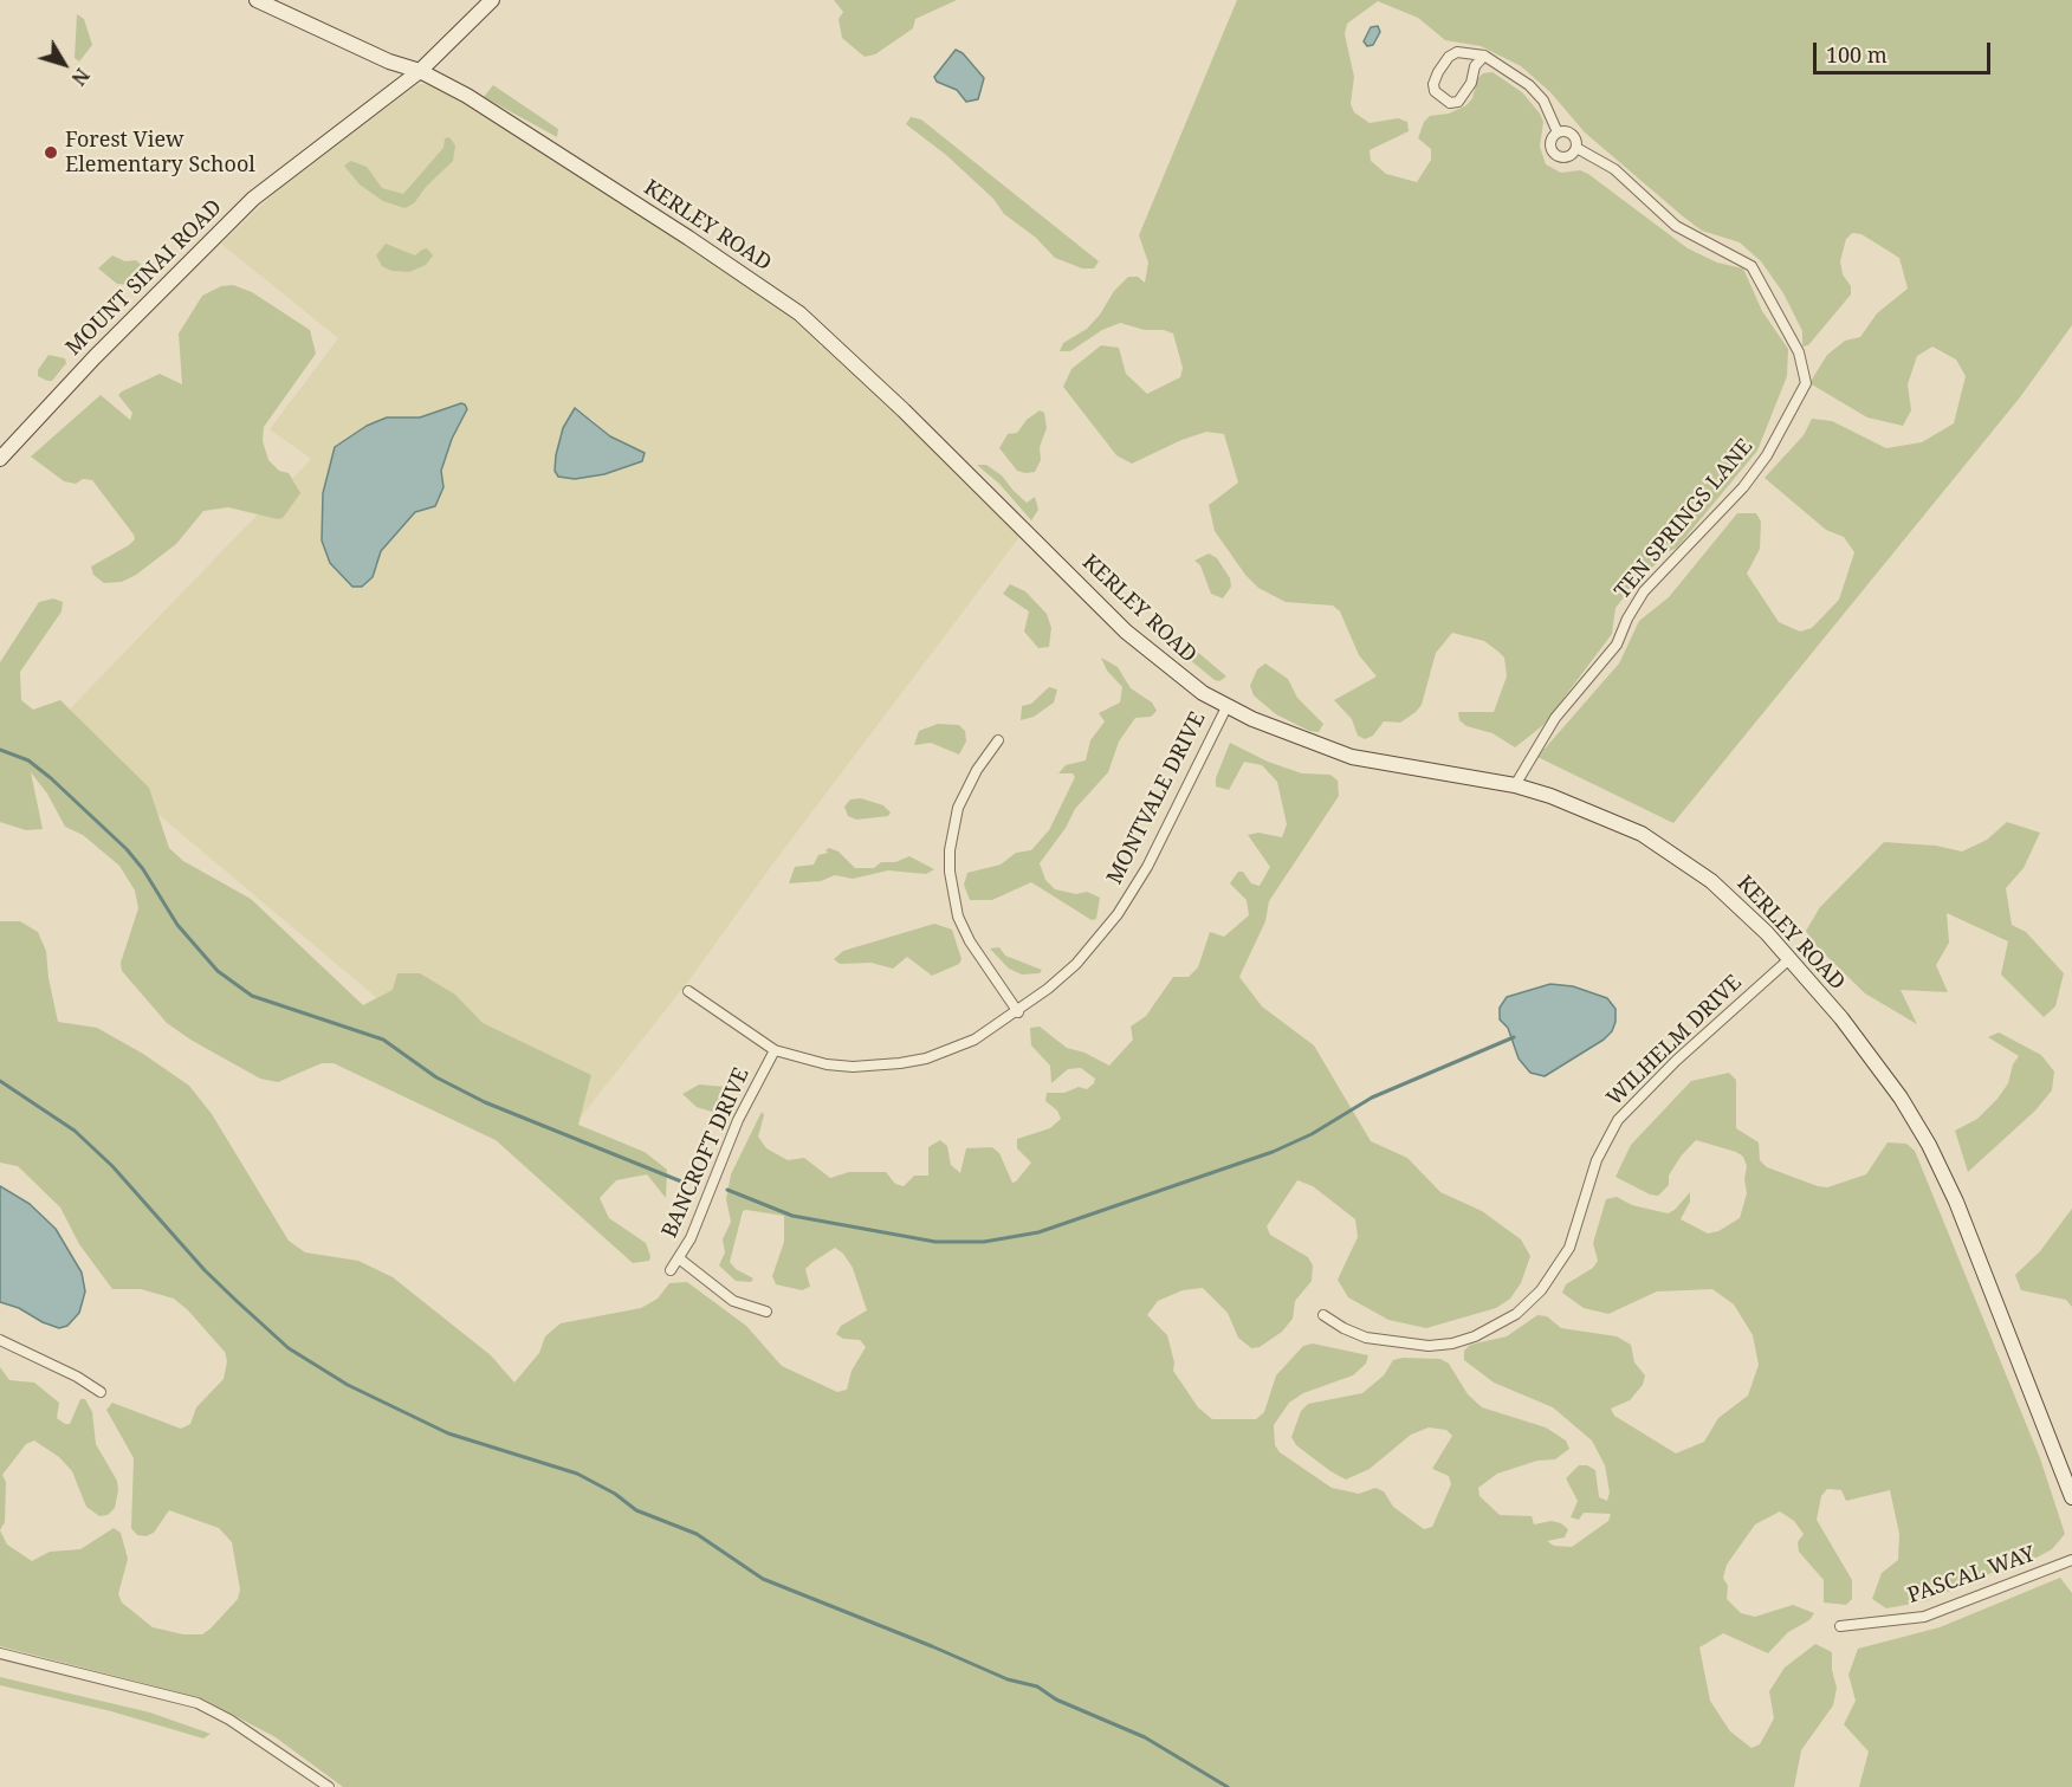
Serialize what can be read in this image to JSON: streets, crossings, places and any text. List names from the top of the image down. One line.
{"streets":{"street":["KERLEY ROAD","MOUNT SINAI ROAD","TEN SPRINGS LANE","MONTVALE DRIVE","WILHELM DRIVE","BANCROFT DRIVE","PASCAL WAY"]},"crossings":[["KERLEY ROAD","MOUNT SINAI ROAD"],["KERLEY ROAD","TEN SPRINGS LANE"],["KERLEY ROAD","MONTVALE DRIVE"],["KERLEY ROAD","WILHELM DRIVE"],["MONTVALE DRIVE","BANCROFT DRIVE"]],"places":["Forest View Elementary School"],"scale_bar":"100 m","north":"bottom right"}
